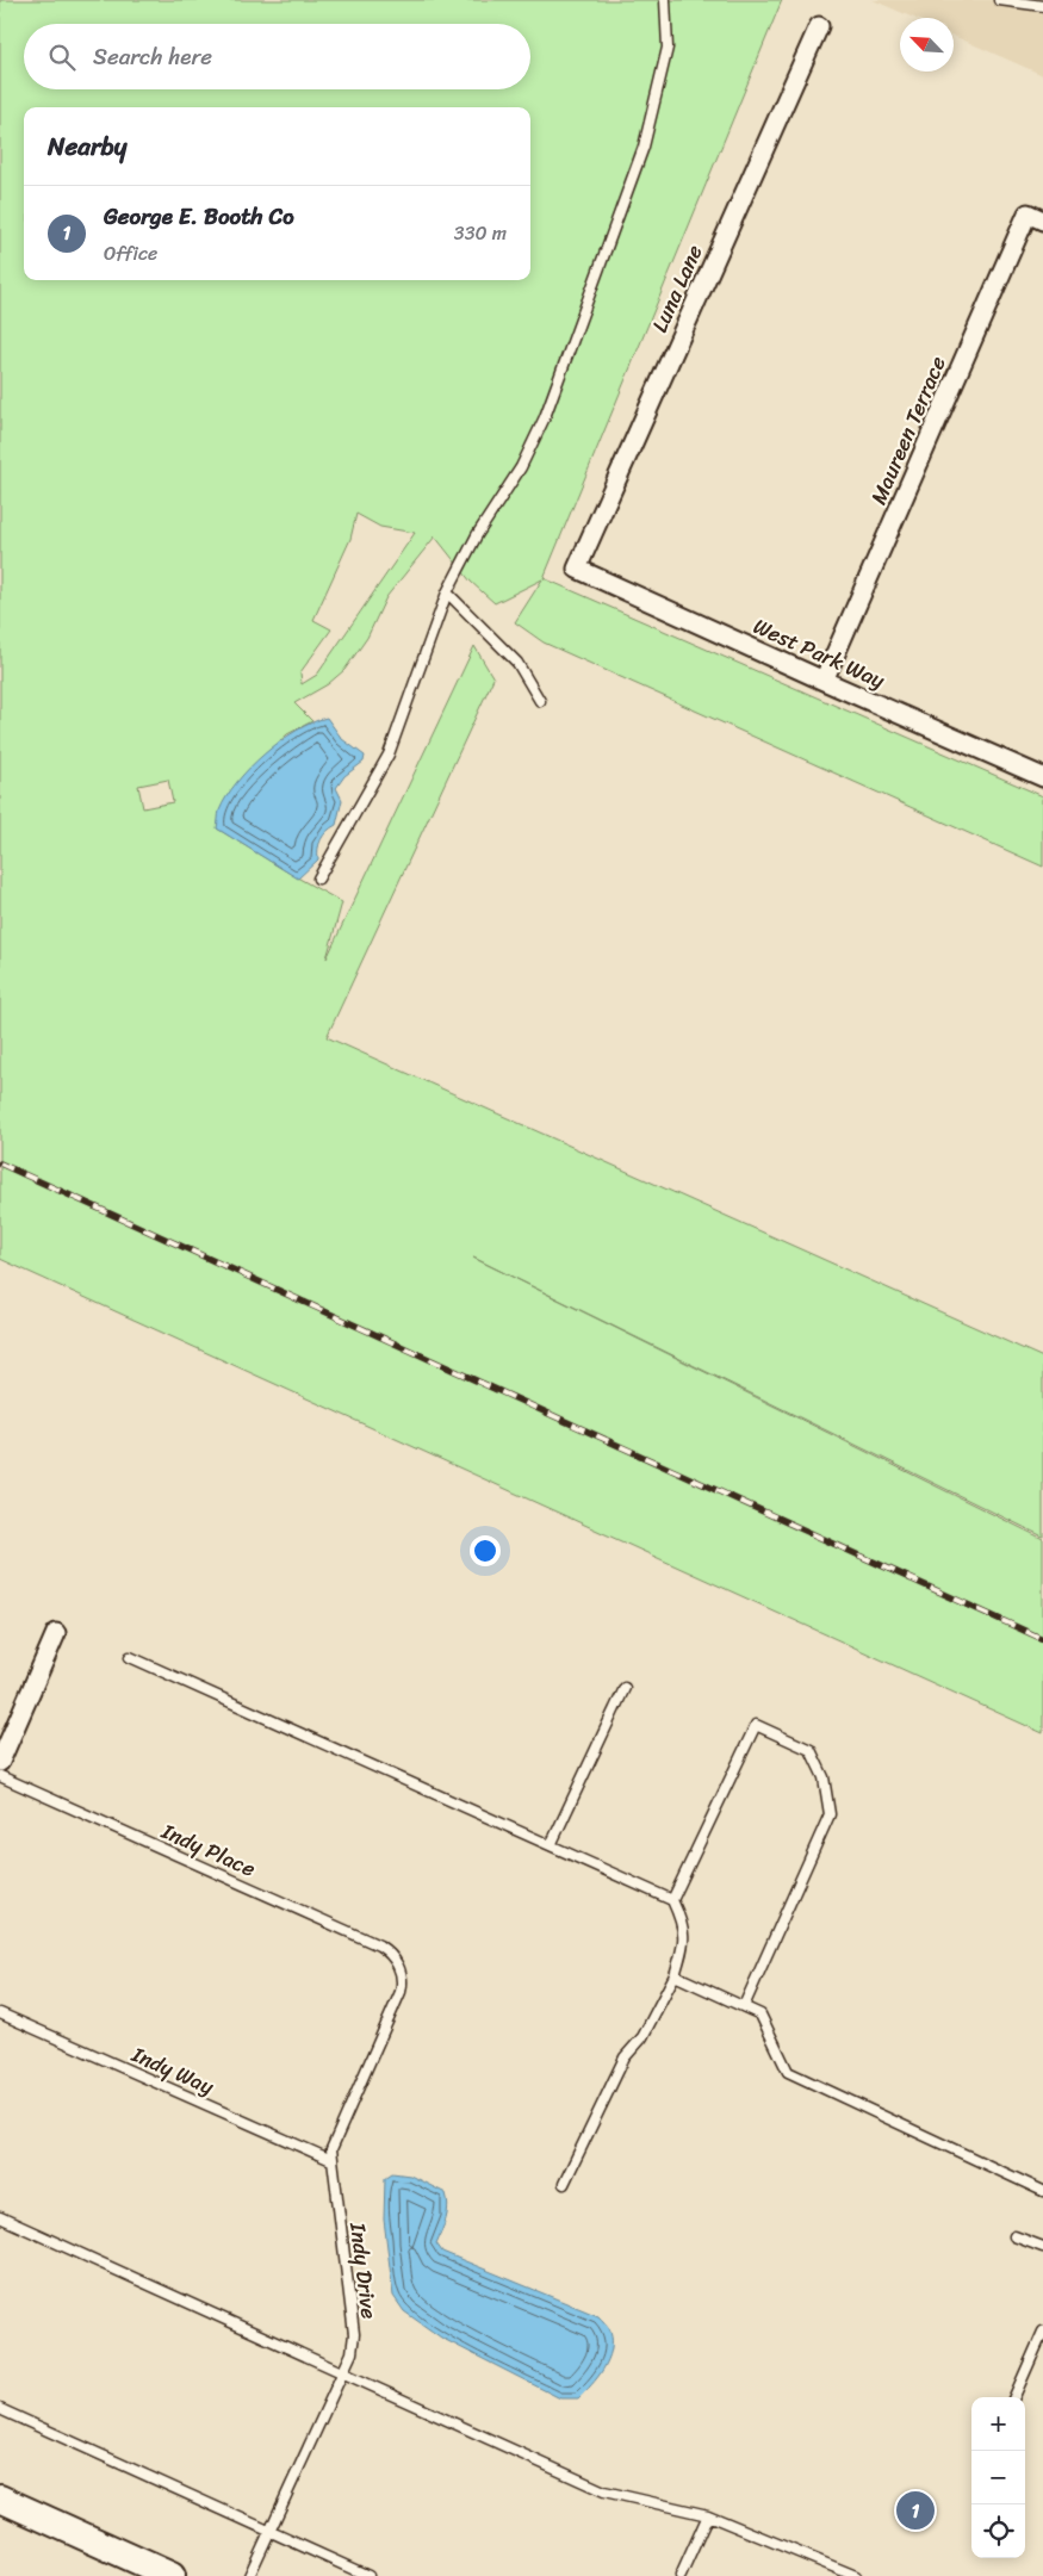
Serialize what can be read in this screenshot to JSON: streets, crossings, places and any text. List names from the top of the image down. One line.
{"streets":{"street":["Luna Lane","Maureen Terrace","West Park Way"],"lane":["Indy Place","Indy Way","Indy Drive"]},"crossings":[["Luna Lane","West Park Way"],["Maureen Terrace","West Park Way"],["Indy Place","Indy Drive"],["Indy Way","Indy Drive"]],"north":"top left","page":{"search":"Search here","heading":"Nearby","list":[{"mark":"1","name":"George E. Booth Co","note":"Office","value":"330 m"}],"map_buttons":["+","−"],"pins":"1"}}
